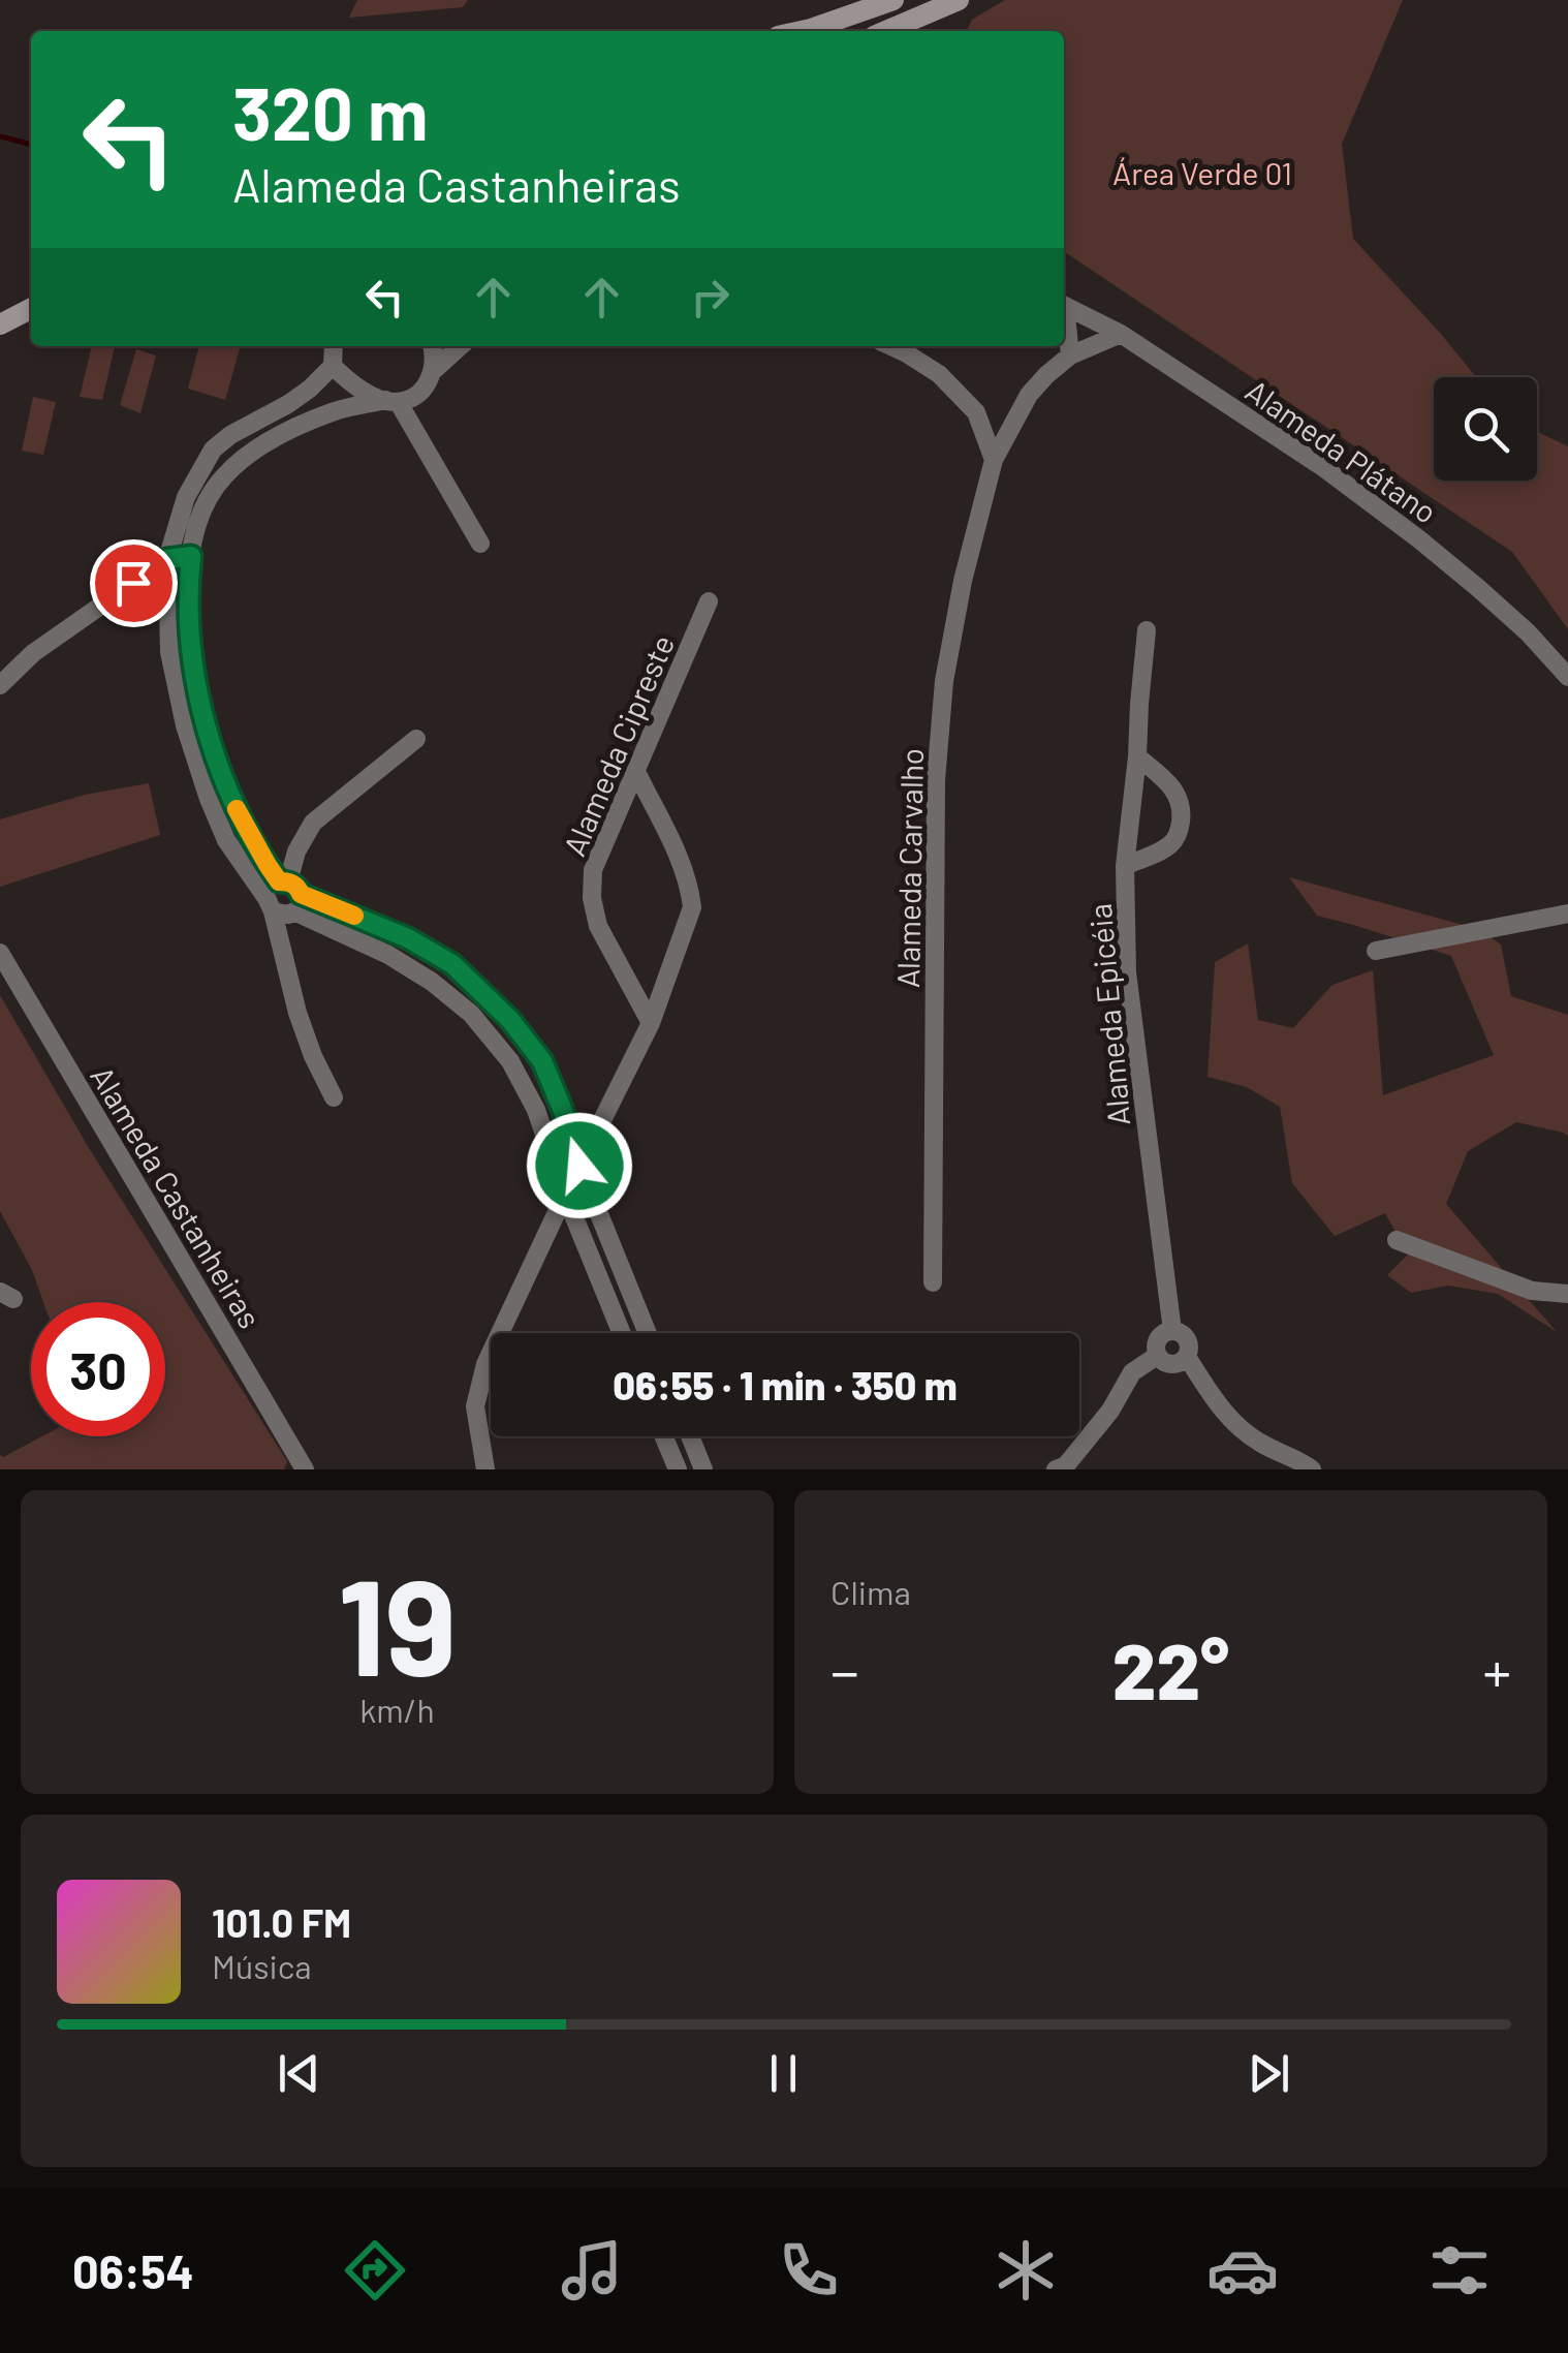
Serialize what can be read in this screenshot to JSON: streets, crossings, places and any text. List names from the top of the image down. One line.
{"streets":{"street":["Alameda Plátano","Alameda Cipreste","Alameda Carvalho","Alameda Epicéia","Alameda Castanheiras"]},"crossings":[["Alameda Plátano","Alameda Carvalho"]],"parks":["Área Verde 01"],"page":{"turn":["320 m","Alameda Castanheiras"],"limit":"30","trip":"06:55 · 1 min · 350 m","tile":[["19","km/h"],"Clima"],"heat":["−","22°","+"],"song":["101.0 FM","Música"],"tabs":"06:54"}}
